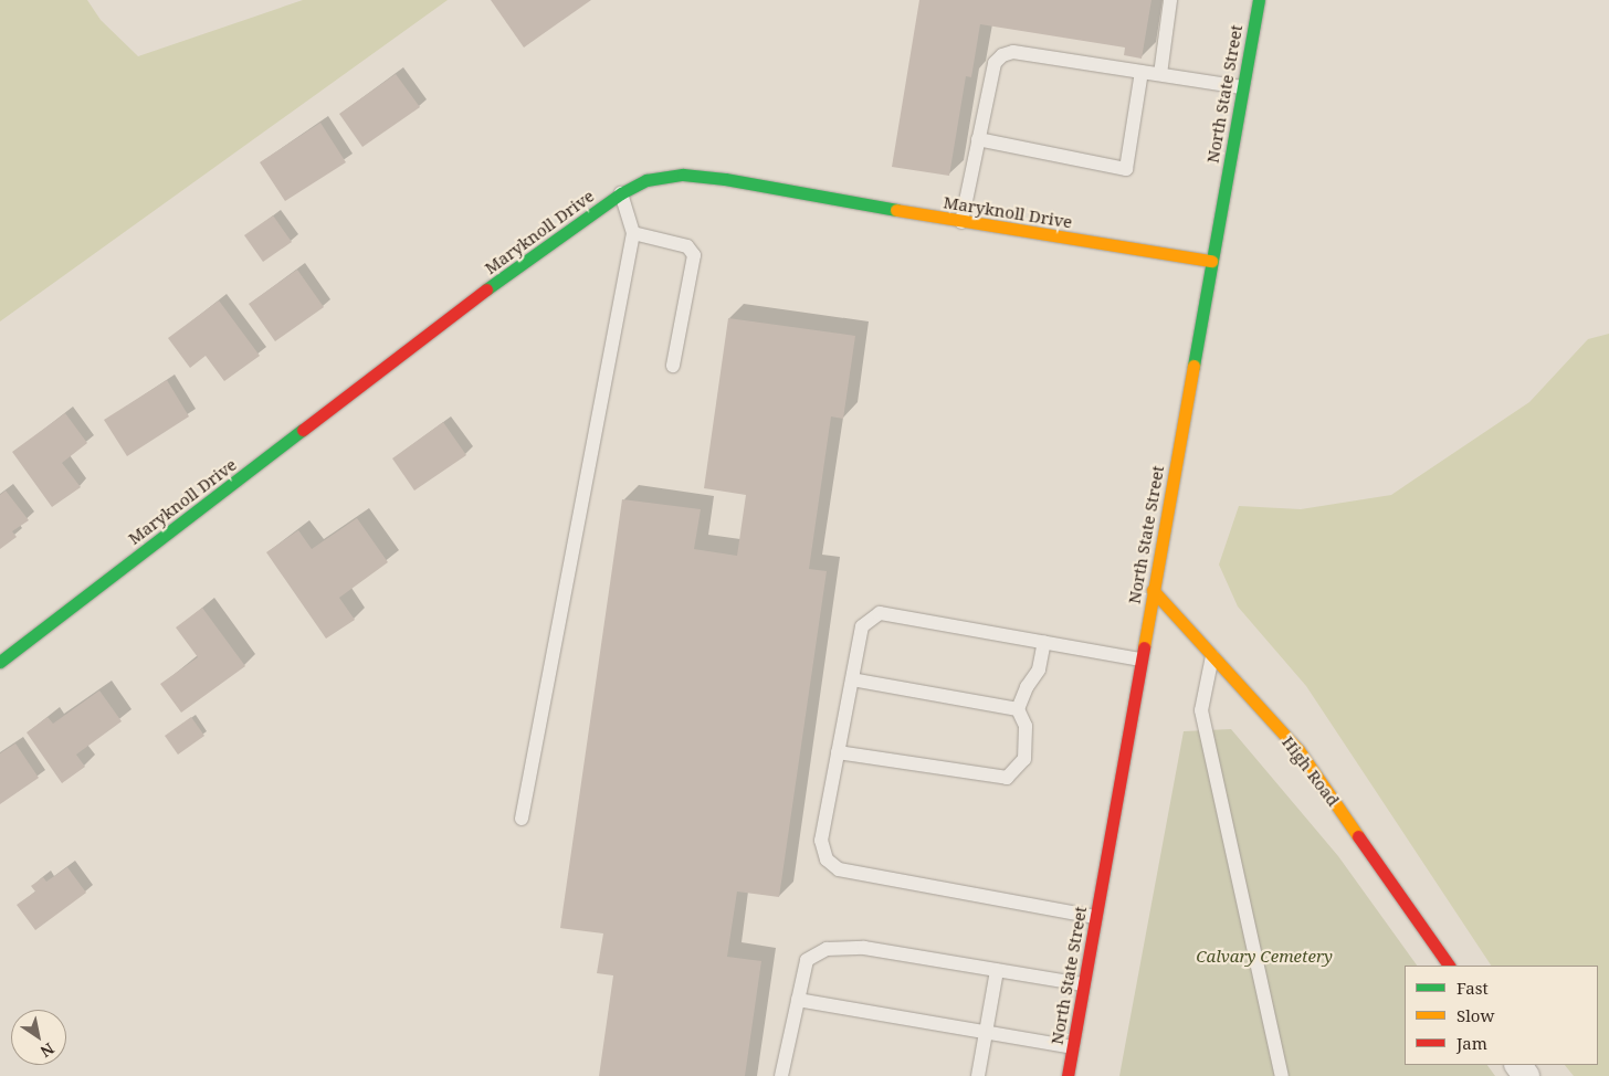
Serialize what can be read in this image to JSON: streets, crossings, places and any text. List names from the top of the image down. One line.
{"streets":{"street":["North State Street","Maryknoll Drive","High Road"]},"crossings":[["North State Street","Maryknoll Drive"],["North State Street","High Road"]],"parks":["Calvary Cemetery"],"legend":["Fast","Slow","Jam"],"north":"bottom right"}
